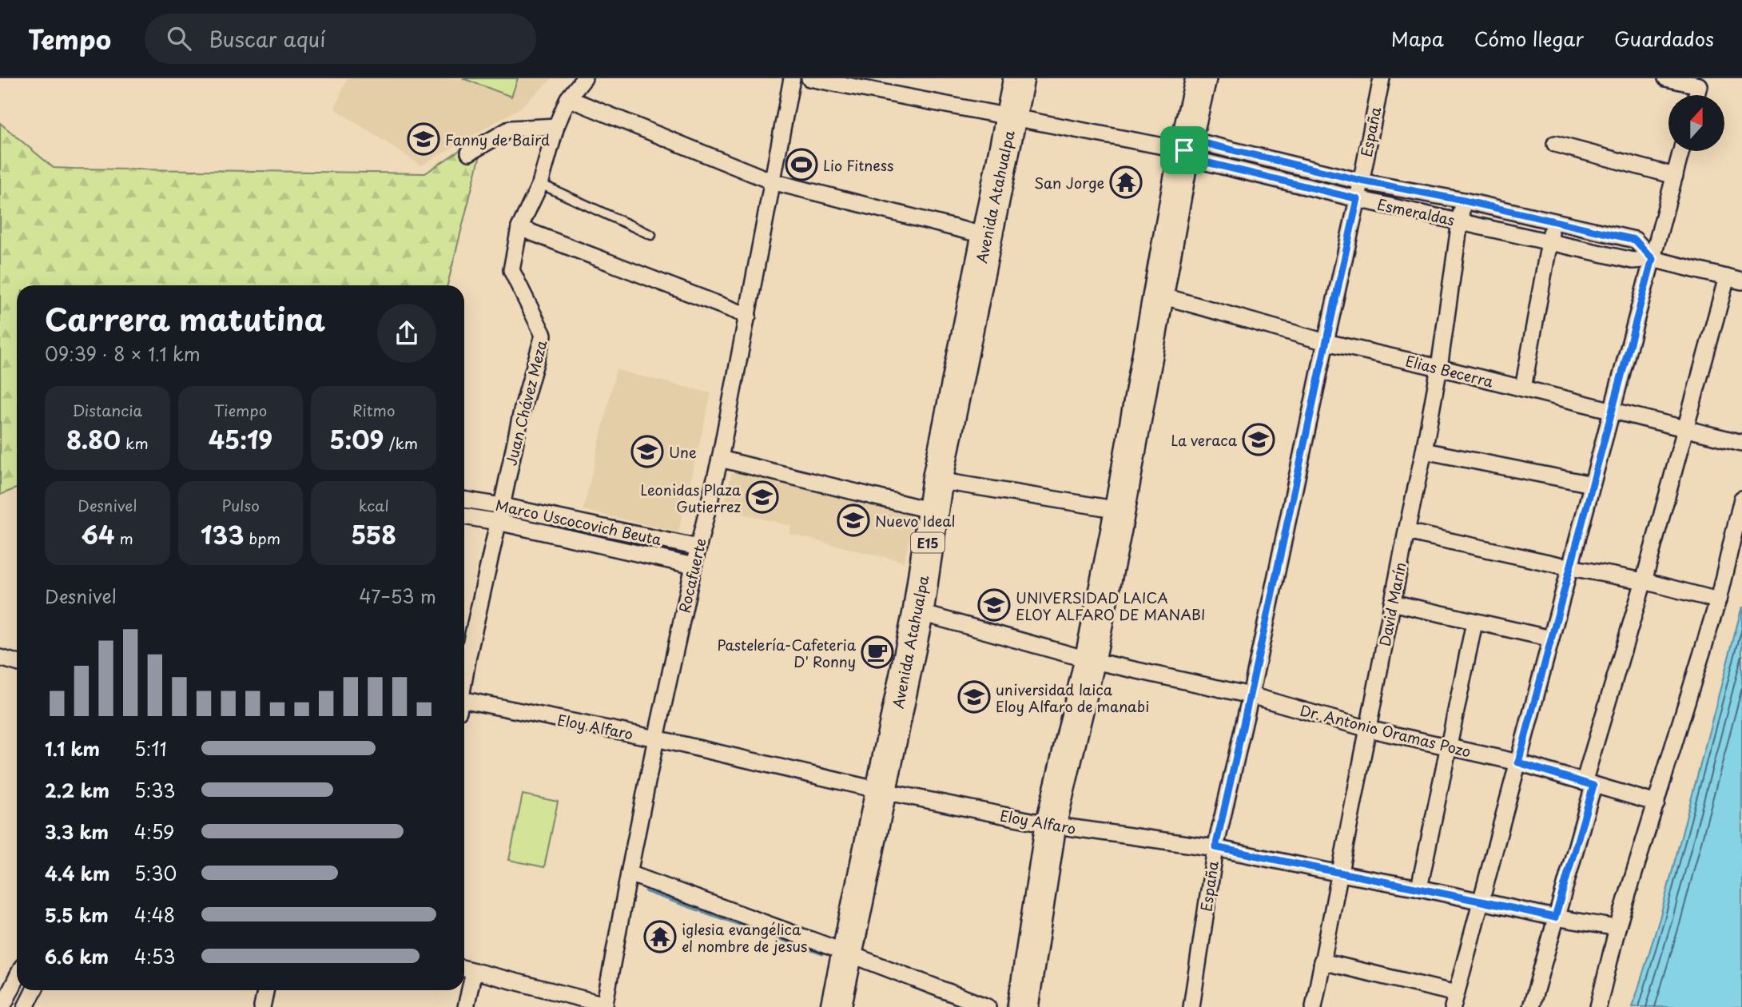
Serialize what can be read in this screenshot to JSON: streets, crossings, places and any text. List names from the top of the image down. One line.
{"streets":{"highway":["Avenida Atahualpa","E15"],"street":["España","Esmeraldas","Elias Becerra","Juan Chávez Meza","Marco Uscocovich Beuta","Rocafuerte","David Marín","Eloy Alfaro","Dr. Antonio Oramas Pozo"]},"crossings":[["España","Esmeraldas"],["España","Elias Becerra"],["España","Eloy Alfaro"],["España","Dr. Antonio Oramas Pozo"],["Avenida Atahualpa","Esmeraldas"],["Avenida Atahualpa","Eloy Alfaro"],["Avenida Atahualpa","Dr. Antonio Oramas Pozo"],["Esmeraldas","David Marín"],["Elias Becerra","David Marín"],["Juan Chávez Meza","Marco Uscocovich Beuta"],["Marco Uscocovich Beuta","Rocafuerte"],["Rocafuerte","Eloy Alfaro"],["David Marín","Eloy Alfaro"],["David Marín","Dr. Antonio Oramas Pozo"]],"places":{"school or university":["Fanny de Baird","La veraca","Une","Leonidas Plaza Gutierrez","Nuevo Ideal","UNIVERSIDAD LAICA ELOY ALFARO DE MANABI","universidad laica Eloy Alfaro de manabi"],"sports":["Lio Fitness"],"temple":["San Jorge","iglesia evangélica el nombre de jesus"],"cafe":["Pastelería-Cafeteria D' Ronny"]},"north":"top","page":{"header":"Tempo","search":"Buscar aquí","nav":["Mapa","Cómo llegar","Guardados"],"heading":["Carrera matutina","09:39 · 8 × 1.1 km"],"stats":[["Distancia","8.80 km"],["Tiempo","45:19"],["Ritmo","5:09 /km"],["Desnivel","64 m"],["Pulso","133 bpm"],["kcal","558"]],"chart":["Desnivel","47–53 m"],"list":[{"name":"1.1 km","note":"5:11"},{"name":"2.2 km","note":"5:33"},{"name":"3.3 km","note":"4:59"},{"name":"4.4 km","note":"5:30"},{"name":"5.5 km","note":"4:48"},{"name":"6.6 km","note":"4:53"}]}}
